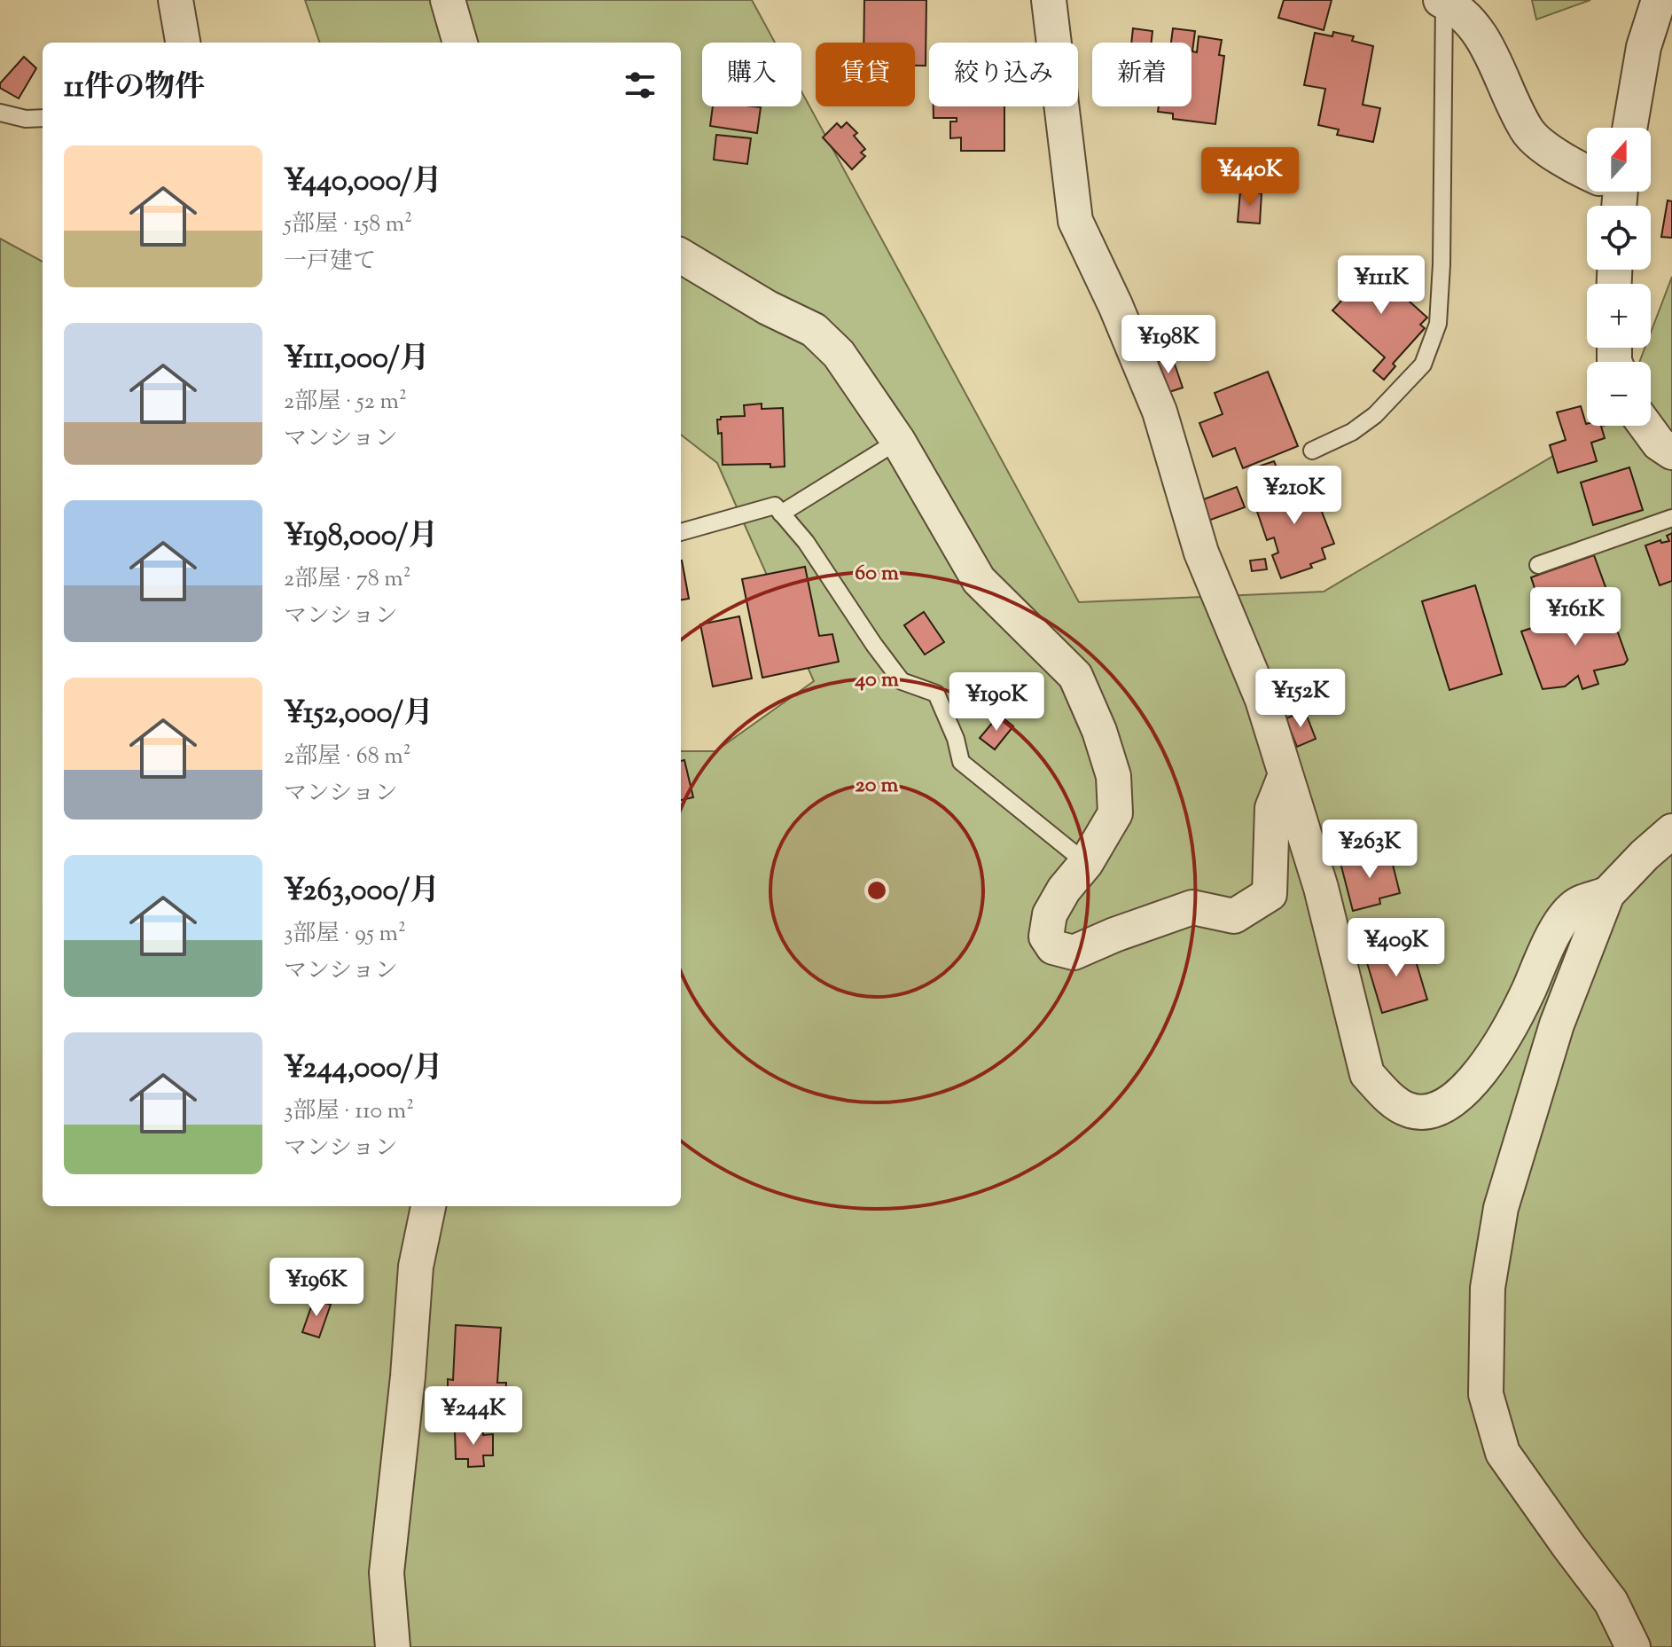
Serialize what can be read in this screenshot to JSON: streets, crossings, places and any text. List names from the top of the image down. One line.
{"north":"top","page":{"chip":["購入","賃貸","絞り込み","新着"],"heading":"11件の物件","map_buttons":["+","−"],"list":[{"name":"¥440,000/月","note":"5部屋 · 158 m² · 一戸建て"},{"name":"¥111,000/月","note":"2部屋 · 52 m² · マンション"},{"name":"¥198,000/月","note":"2部屋 · 78 m² · マンション"},{"name":"¥152,000/月","note":"2部屋 · 68 m² · マンション"},{"name":"¥263,000/月","note":"3部屋 · 95 m² · マンション"},{"name":"¥244,000/月","note":"3部屋 · 110 m² · マンション"}],"price":["¥440K","¥111K","¥198K","¥210K","¥161K","¥152K","¥190K","¥263K","¥409K","¥196K","¥244K"]},"rings":["60 m","40 m","20 m"]}
